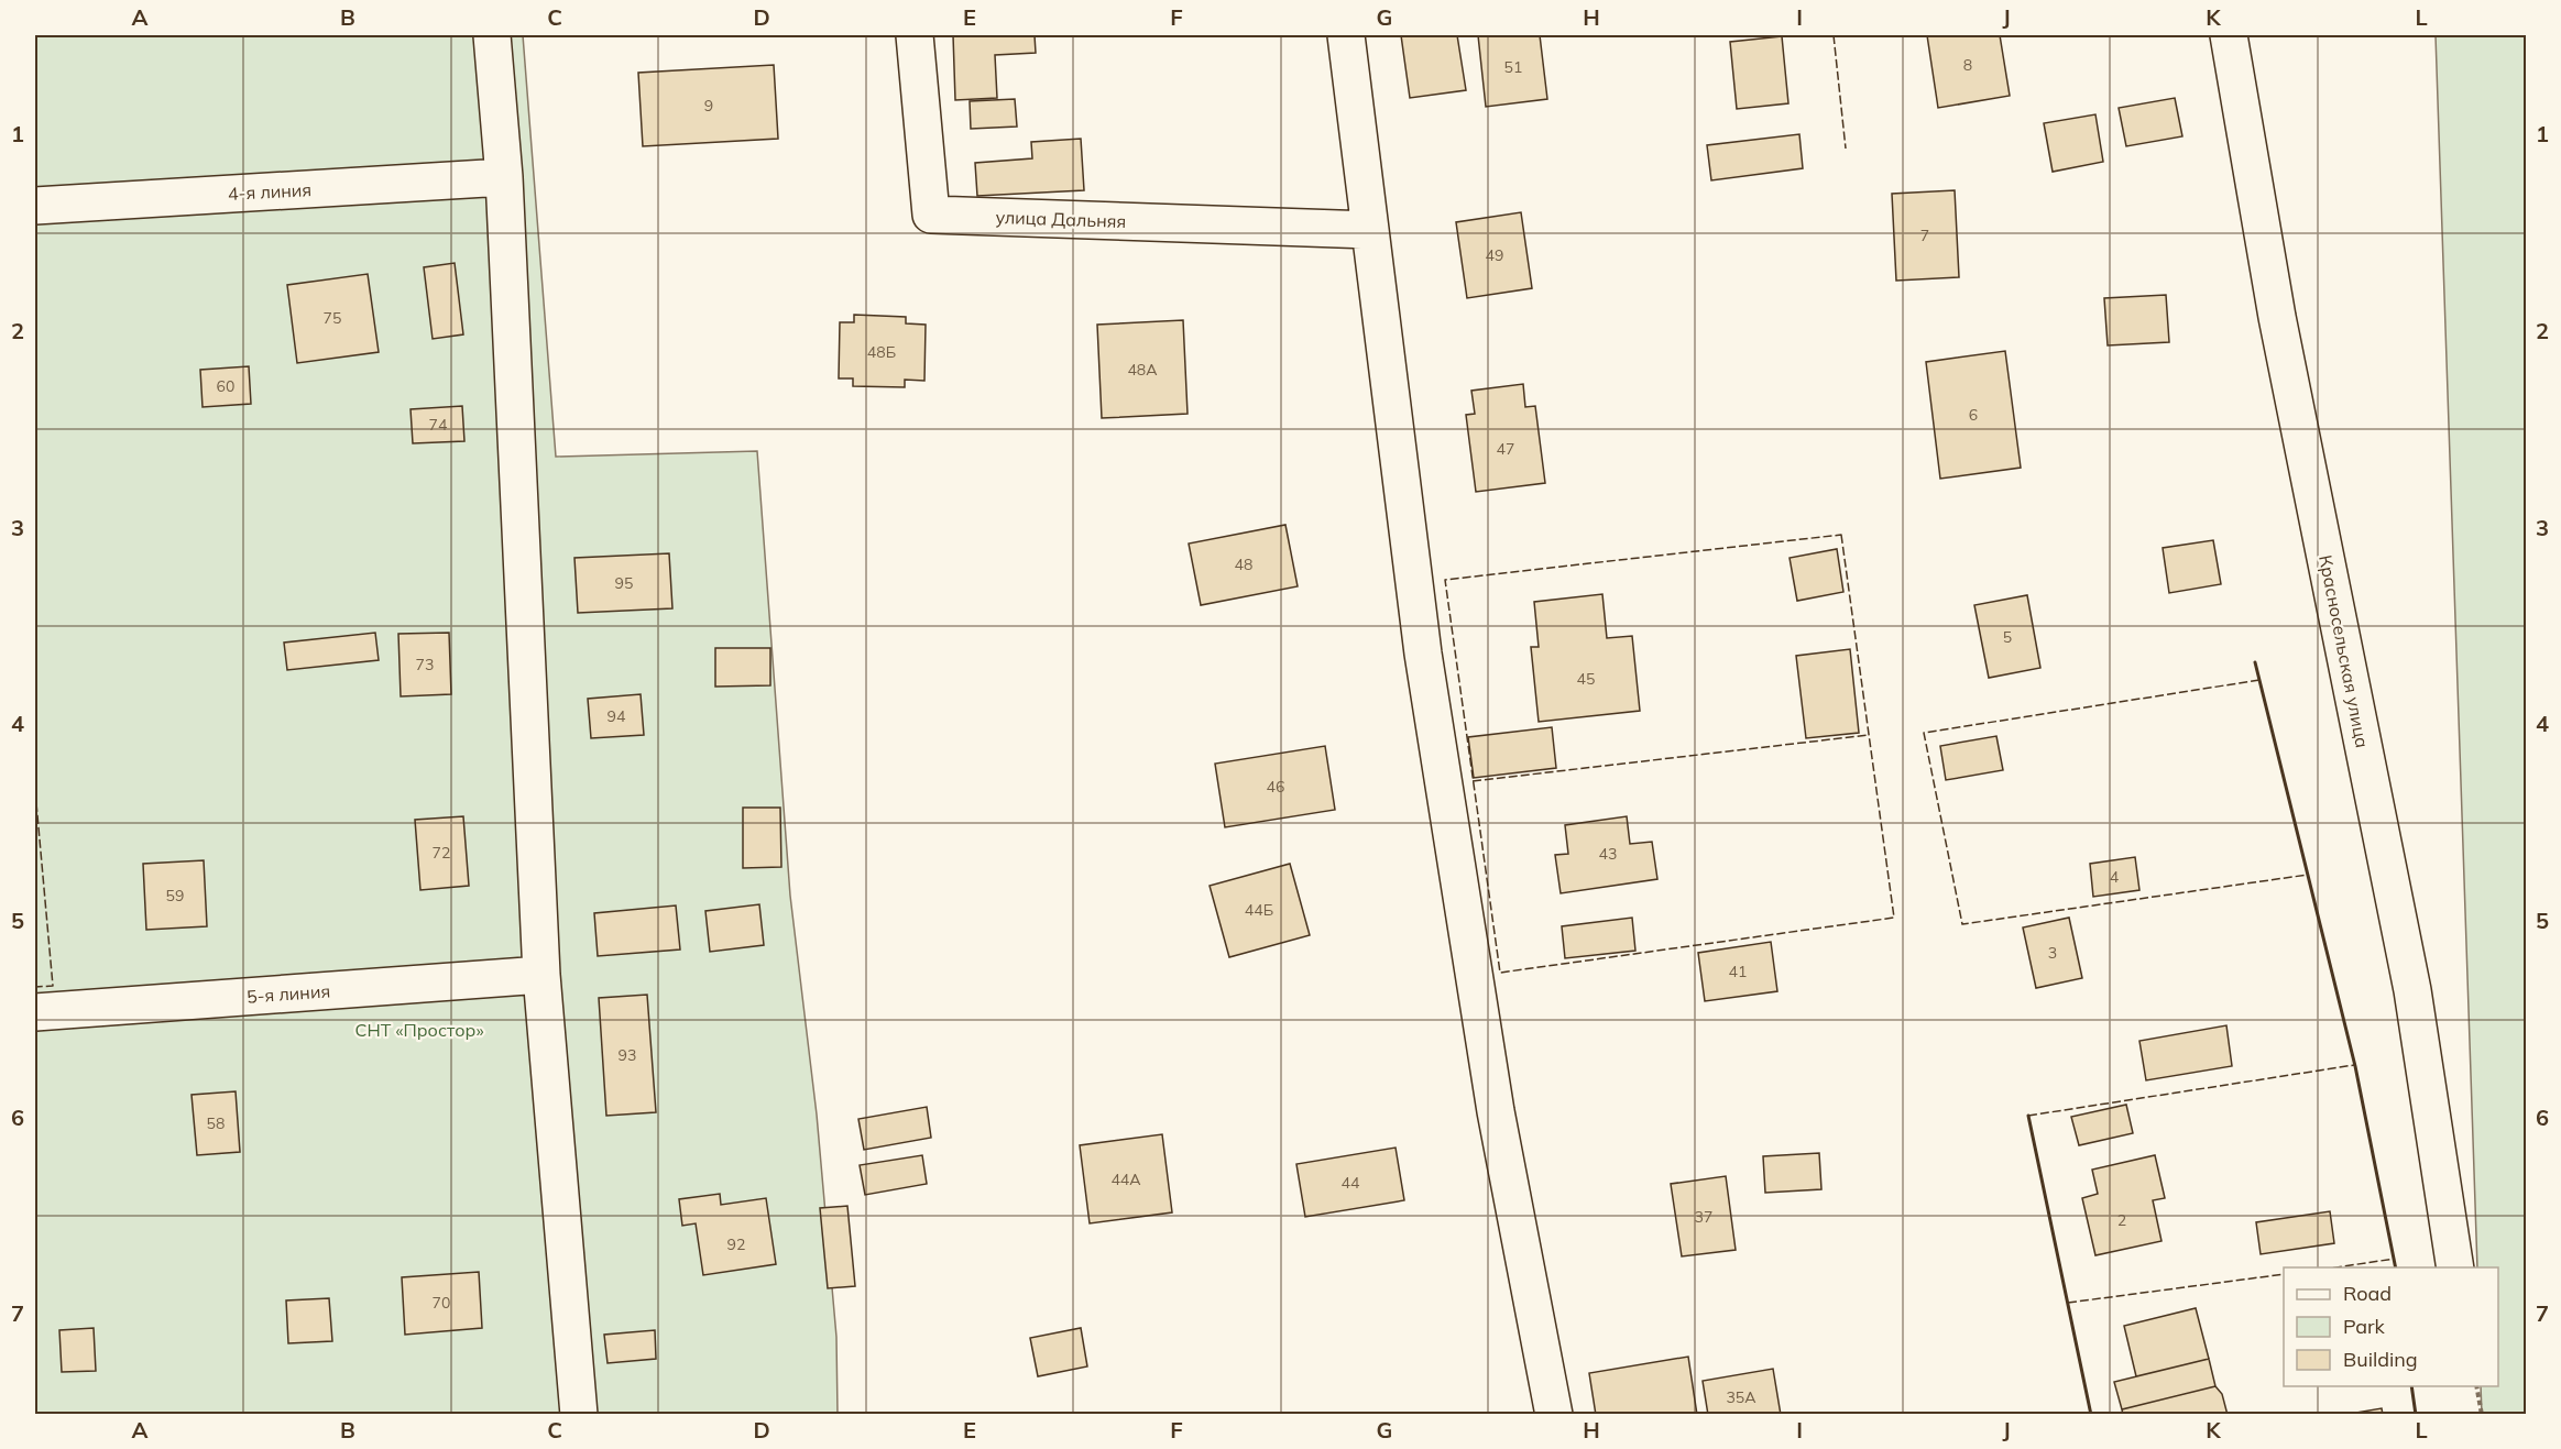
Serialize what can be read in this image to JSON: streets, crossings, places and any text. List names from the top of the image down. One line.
{"streets":{"street":["4-я линия","улица Дальняя","Красносельская улица","5-я линия"]},"parks":["СНТ «Простор»"],"house_numbers":["8","51","9","7","49","75","48Б","48А","60","6","74","47","48","95","5","73","45","94","46","72","43","4","59","44Б","3","41","93","58","44А","44","37","2","92","70","35А"],"legend":["Road","Park","Building"],"grid":{"columns":["A","B","C","D","E","F","G","H","I","J","K","L"],"rows":["1","2","3","4","5","6","7"]}}
